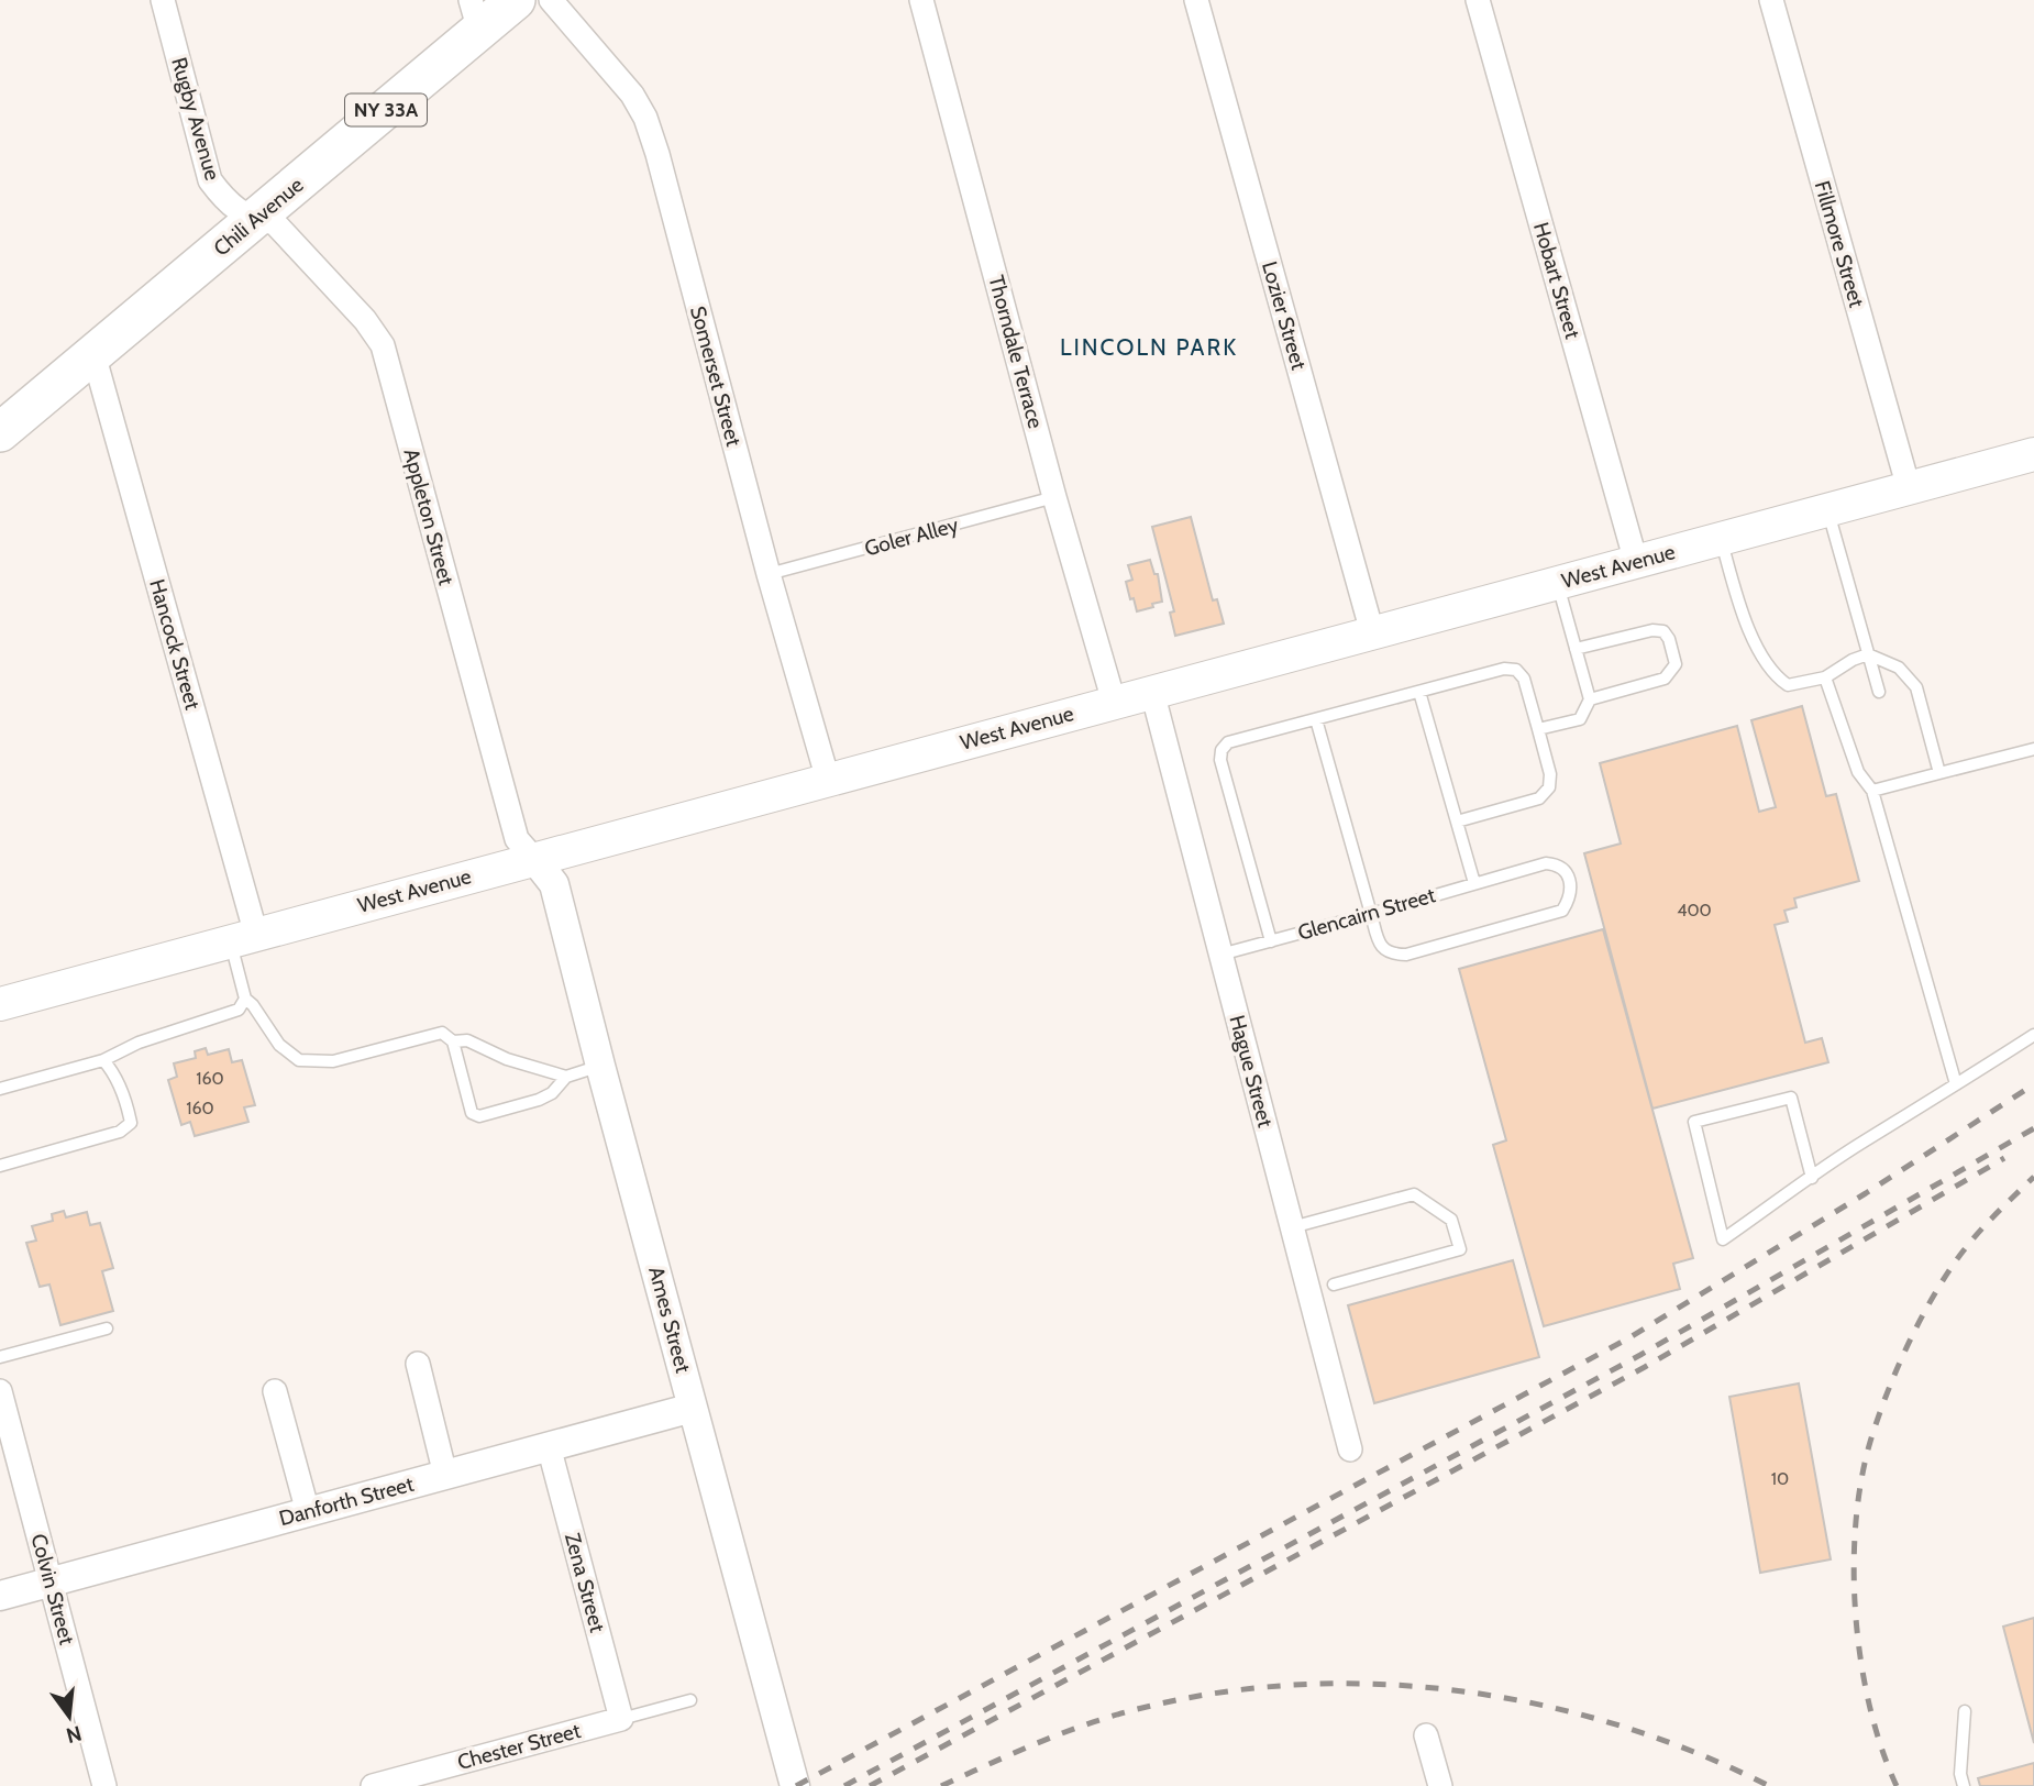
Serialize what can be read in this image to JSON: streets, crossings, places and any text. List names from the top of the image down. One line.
{"streets":{"main road":["NY 33A","Chili Avenue","West Avenue"],"street":["Rugby Avenue","Fillmore Street","Hobart Street","Lozier Street","Thorndale Terrace","Somerset Street","Appleton Street","Hancock Street","Hague Street","Ames Street","Danforth Street","Zena Street","Colvin Street","Chester Street"],"lane":["Goler Alley","Glencairn Street"]},"crossings":[["Rugby Avenue","Chili Avenue"],["Rugby Avenue","Appleton Street"],["Chili Avenue","Appleton Street"],["Chili Avenue","Hancock Street"],["Fillmore Street","West Avenue"],["Hobart Street","West Avenue"],["Lozier Street","West Avenue"],["Thorndale Terrace","Goler Alley"],["Thorndale Terrace","West Avenue"],["Somerset Street","Goler Alley"],["Somerset Street","West Avenue"],["Appleton Street","West Avenue"],["Appleton Street","Ames Street"],["West Avenue","Hancock Street"],["West Avenue","Hague Street"],["West Avenue","Ames Street"],["Glencairn Street","Hague Street"],["Ames Street","Danforth Street"],["Danforth Street","Zena Street"],["Danforth Street","Colvin Street"],["Zena Street","Chester Street"]],"districts":["LINCOLN PARK"],"house_numbers":["400","160","160","10"],"north":"bottom"}
